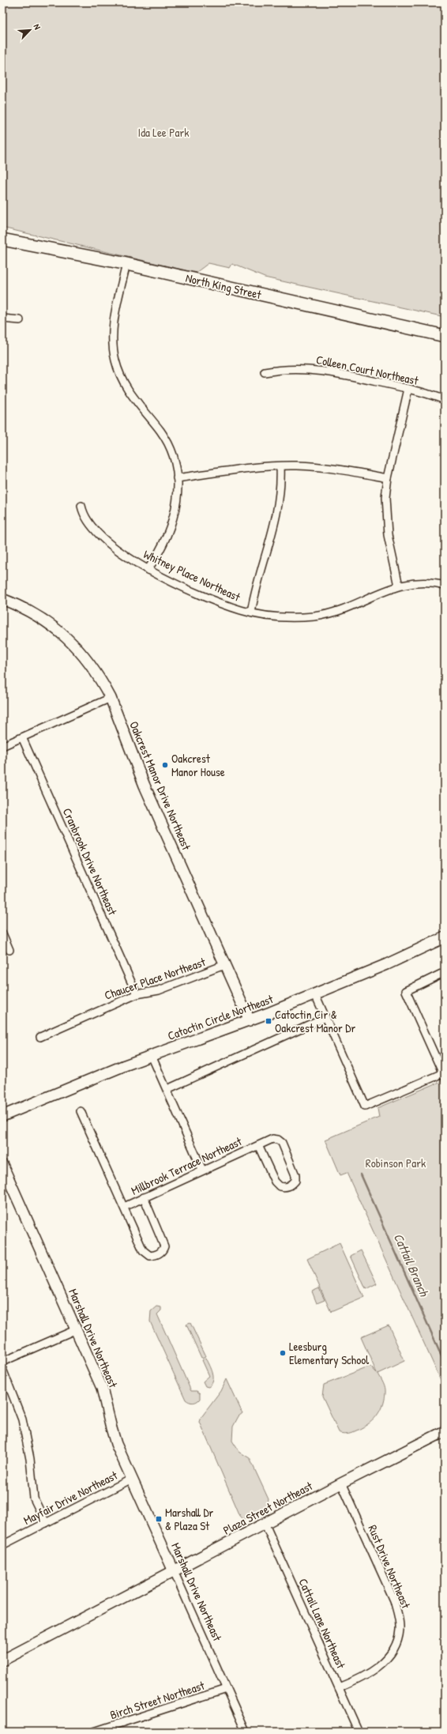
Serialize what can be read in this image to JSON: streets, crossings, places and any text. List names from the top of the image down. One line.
{"streets":{"main road":["North King Street"],"street":["Colleen Court Northeast","Whitney Place Northeast","Oakcrest Manor Drive Northeast","Cranbrook Drive Northeast","Chaucer Place Northeast","Catoctin Circle Northeast","Millbrook Terrace Northeast","Marshall Drive Northeast","Mayfair Drive Northeast","Plaza Street Northeast","Rust Drive Northeast","Cattail Lane Northeast","Birch Street Northeast"]},"crossings":[["Oakcrest Manor Drive Northeast","Chaucer Place Northeast"],["Oakcrest Manor Drive Northeast","Catoctin Circle Northeast"],["Cranbrook Drive Northeast","Chaucer Place Northeast"],["Marshall Drive Northeast","Mayfair Drive Northeast"],["Marshall Drive Northeast","Plaza Street Northeast"],["Marshall Drive Northeast","Birch Street Northeast"],["Plaza Street Northeast","Rust Drive Northeast"],["Plaza Street Northeast","Cattail Lane Northeast"],["Rust Drive Northeast","Cattail Lane Northeast"]],"water":["Cattail Branch"],"parks":["Ida Lee Park","Robinson Park"],"places":{"other":["Oakcrest Manor House","Leesburg Elementary School"],"transit":["Catoctin Cir & Oakcrest Manor Dr","Marshall Dr & Plaza St"]},"north":"top right"}
